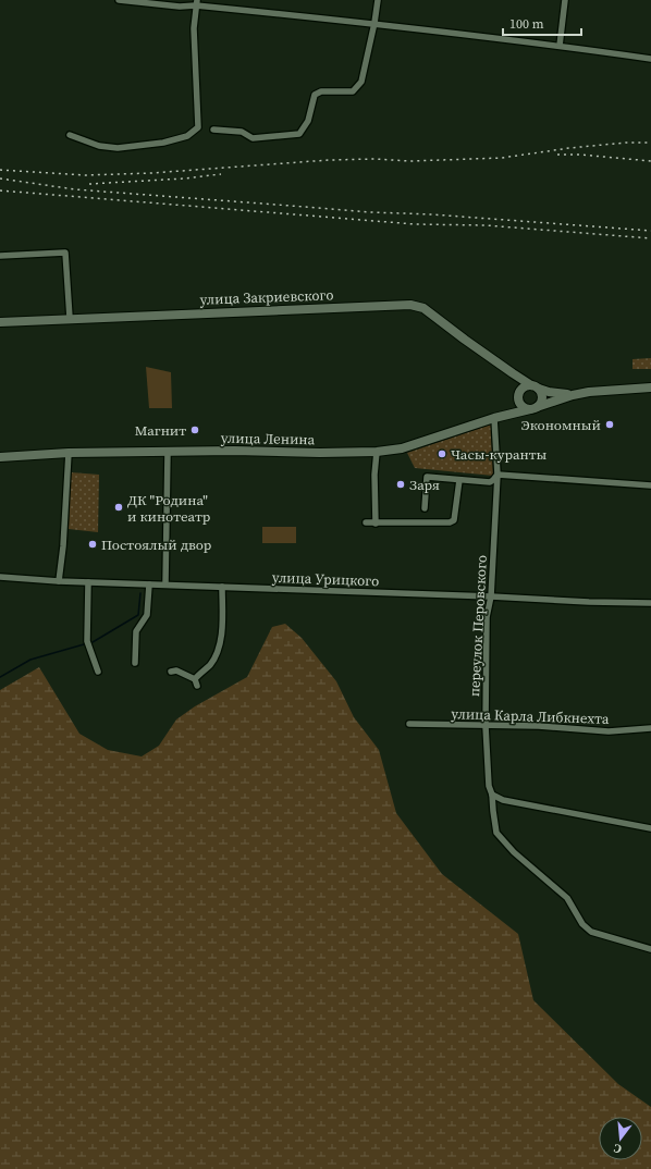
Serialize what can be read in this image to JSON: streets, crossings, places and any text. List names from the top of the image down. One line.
{"streets":{"main road":["улица Закриевского","улица Ленина"],"street":["улица Урицкого","переулок Перовского","улица Карла Либкнехта"]},"crossings":[["улица Закриевского","улица Ленина"],["улица Ленина","переулок Перовского"],["улица Урицкого","переулок Перовского"],["переулок Перовского","улица Карла Либкнехта"]],"places":["Экономный","Магнит","Часы-куранты","Заря","ДК \"Родина\" и кинотеатр","Постоялый двор"],"scale_bar":"100 m","north":"bottom"}
